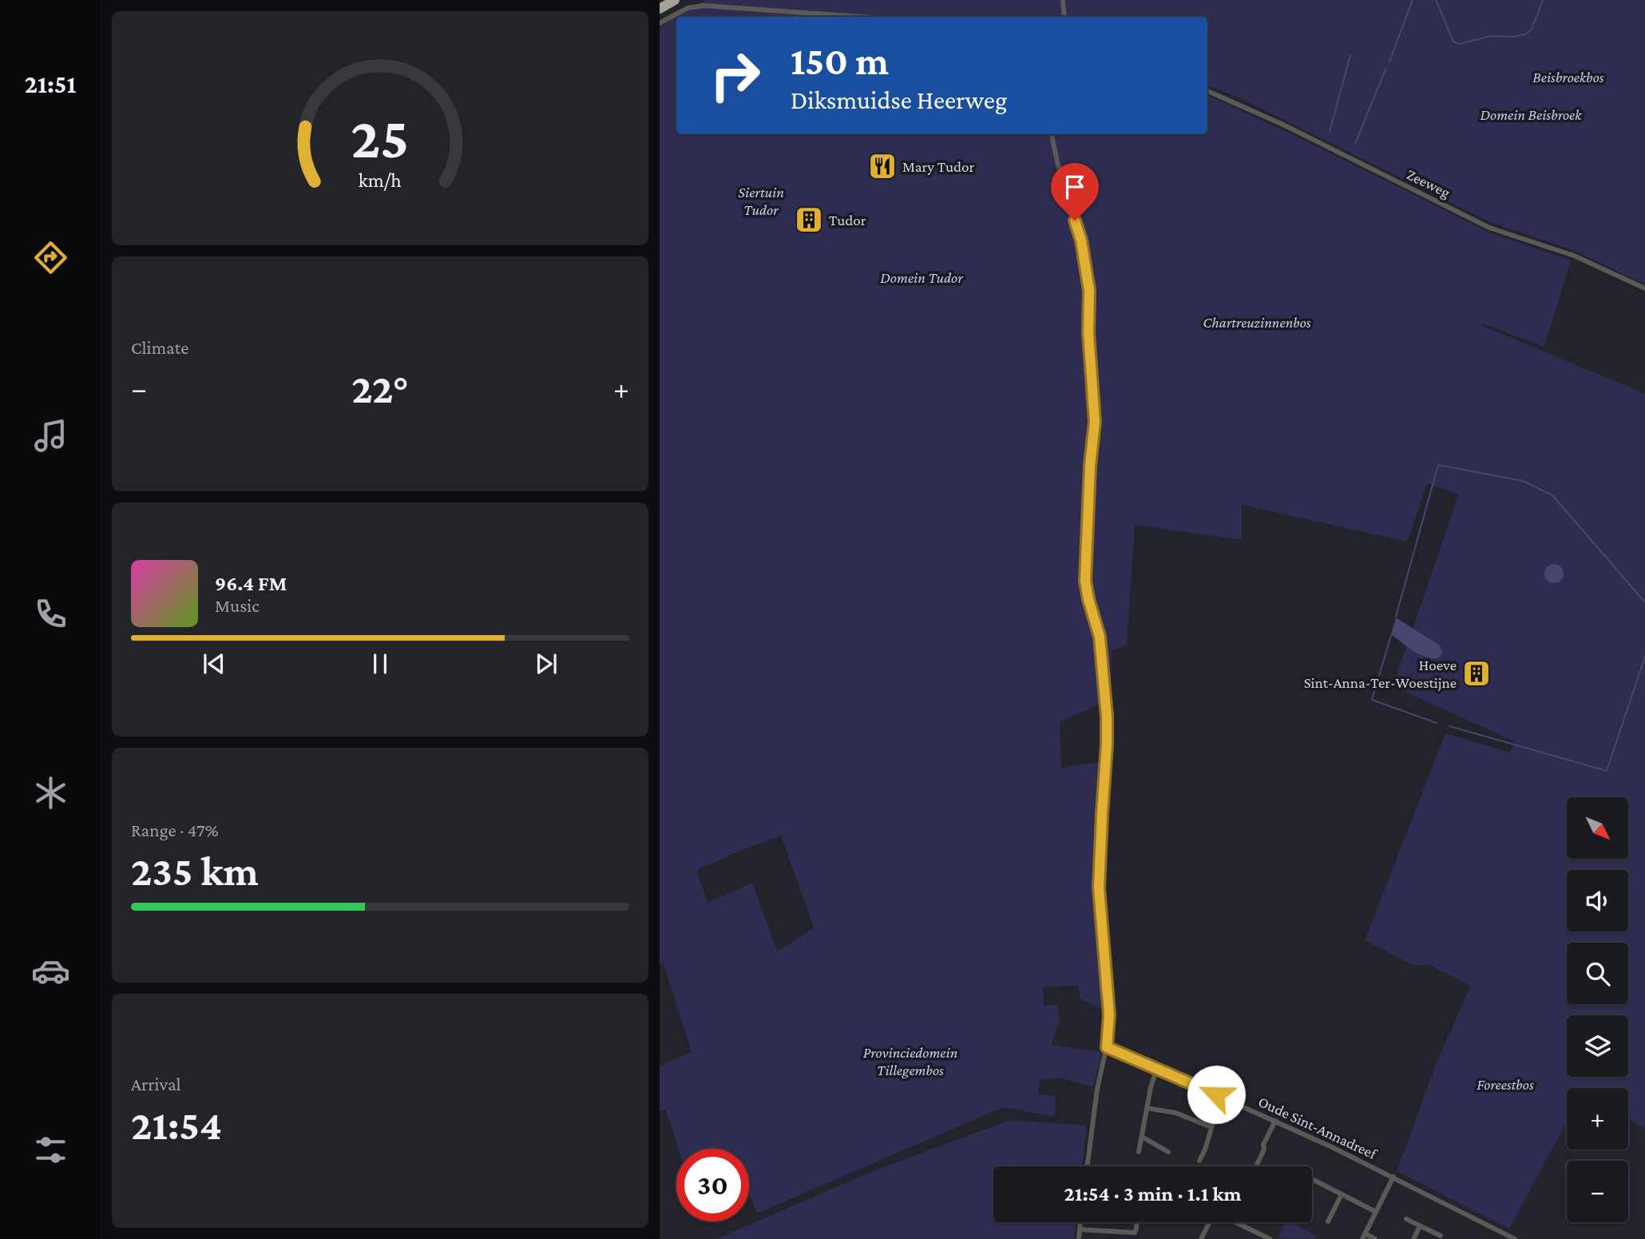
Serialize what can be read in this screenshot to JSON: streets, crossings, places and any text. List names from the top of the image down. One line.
{"streets":{"street":["Zeeweg","Oude Sint-Annadreef"]},"parks":["Beisbroekbos","Domein Beisbroek","Siertuin Tudor","Domein Tudor","Chartreuzinnenbos","Provinciedomein Tillegembos","Foreestbos"],"places":{"restaurant":["Mary Tudor"],"building":["Tudor","Hoeve Sint-Anna-Ter-Woestijne"]},"north":"bottom right","page":{"tabs":"21:51","turn":["150 m","Diksmuidse Heerweg"],"tile":["Climate",["Range · 47%","235 km"],["Arrival","21:54"]],"heat":["−","22°","+"],"song":["96.4 FM","Music"],"map_buttons":["+","−"],"limit":"30","trip":"21:54 · 3 min · 1.1 km","gauge":["25","km/h"]}}
